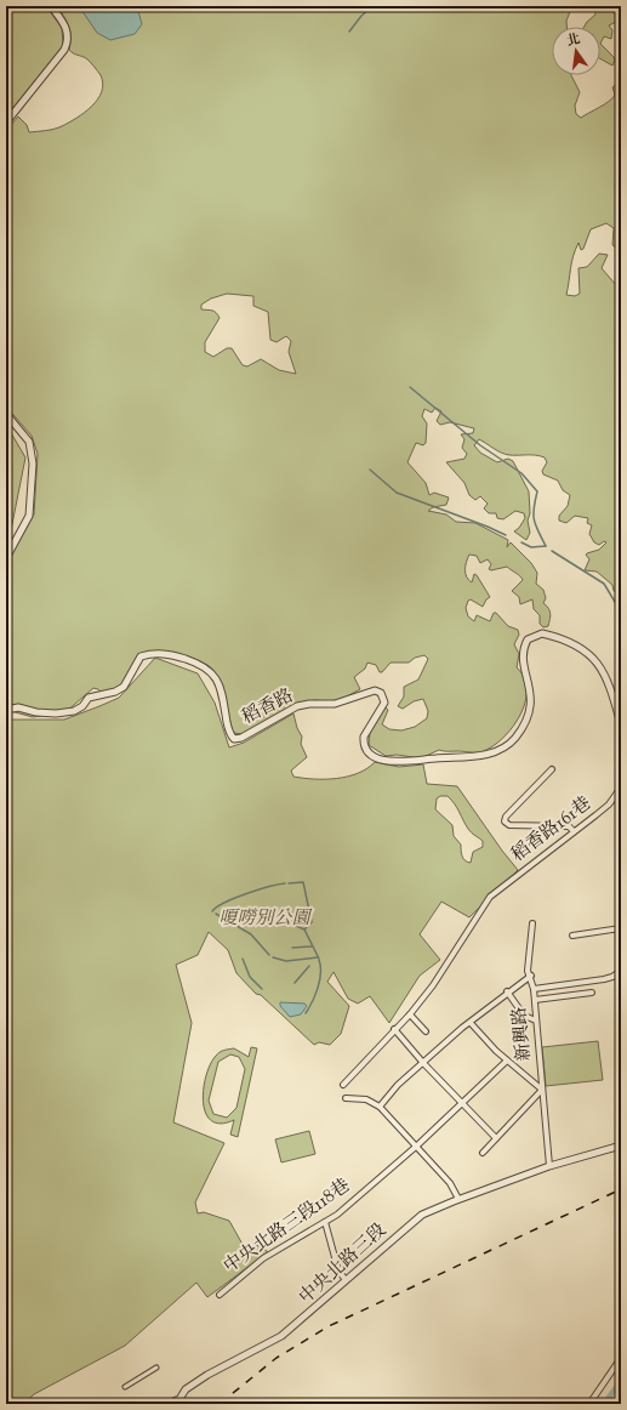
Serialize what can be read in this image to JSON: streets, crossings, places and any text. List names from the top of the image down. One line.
{"streets":{"street":["稻香路","稻香路161巷","新興路","中央北路三段118巷","中央北路三段"]},"crossings":[["新興路","中央北路三段"]],"parks":["嗄嘮別公園"],"north":"top"}
